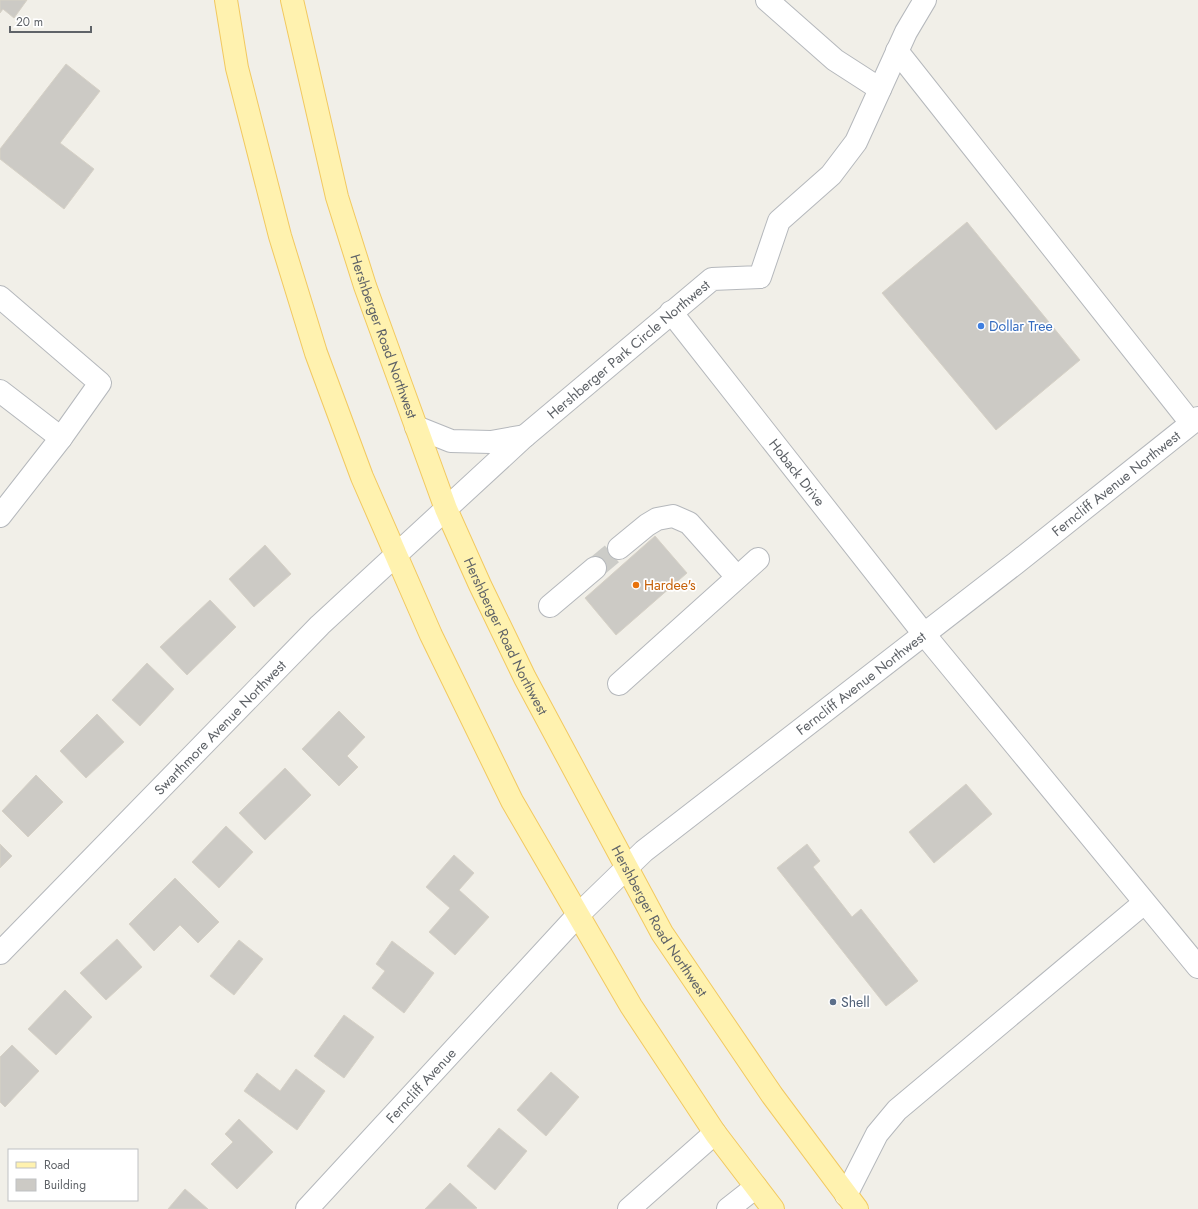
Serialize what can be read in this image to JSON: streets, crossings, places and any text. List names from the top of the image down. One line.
{"streets":{"main road":["Hershberger Road Northwest"],"street":["Hershberger Park Circle Northwest","Hoback Drive","Ferncliff Avenue Northwest","Swarthmore Avenue Northwest","Ferncliff Avenue"]},"crossings":[["Hershberger Road Northwest","Hershberger Park Circle Northwest"],["Hershberger Road Northwest","Ferncliff Avenue Northwest"],["Hershberger Road Northwest","Swarthmore Avenue Northwest"],["Hershberger Park Circle Northwest","Hoback Drive"],["Hershberger Park Circle Northwest","Swarthmore Avenue Northwest"],["Hoback Drive","Ferncliff Avenue Northwest"],["Ferncliff Avenue Northwest","Ferncliff Avenue"]],"places":["Dollar Tree","Hardee's","Shell"],"legend":["Road","Building"],"scale_bar":"20 m"}
